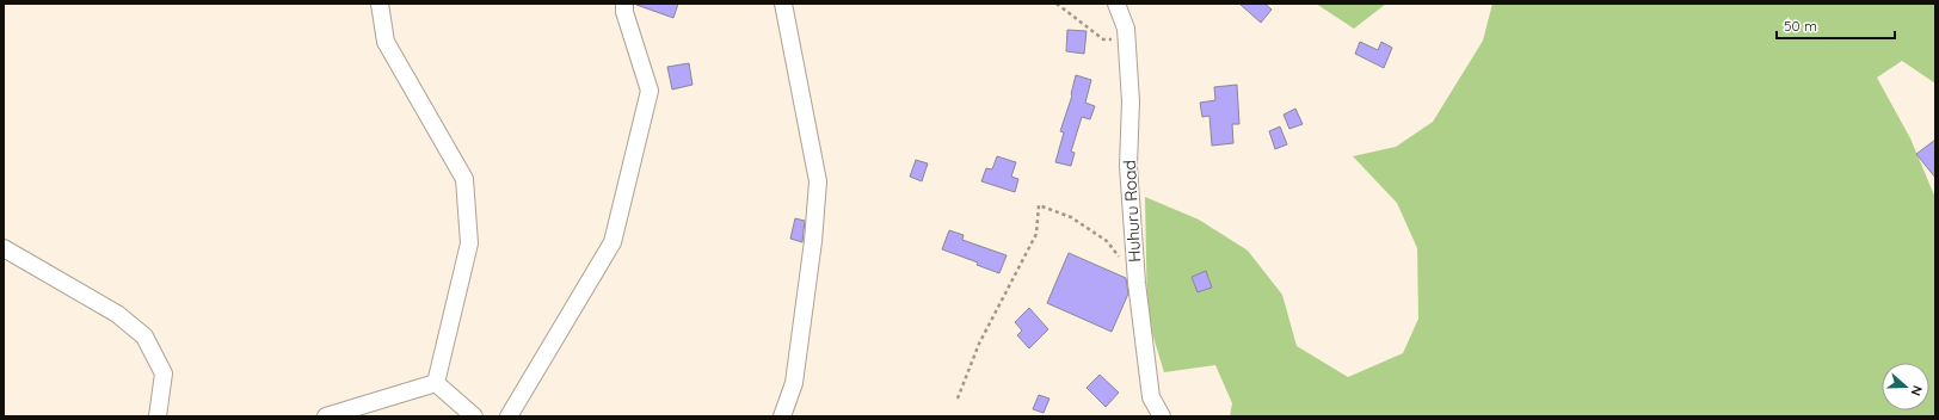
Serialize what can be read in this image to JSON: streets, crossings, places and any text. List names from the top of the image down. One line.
{"streets":{"street":["Huhuru Road"]},"scale_bar":"50 m","north":"right"}
